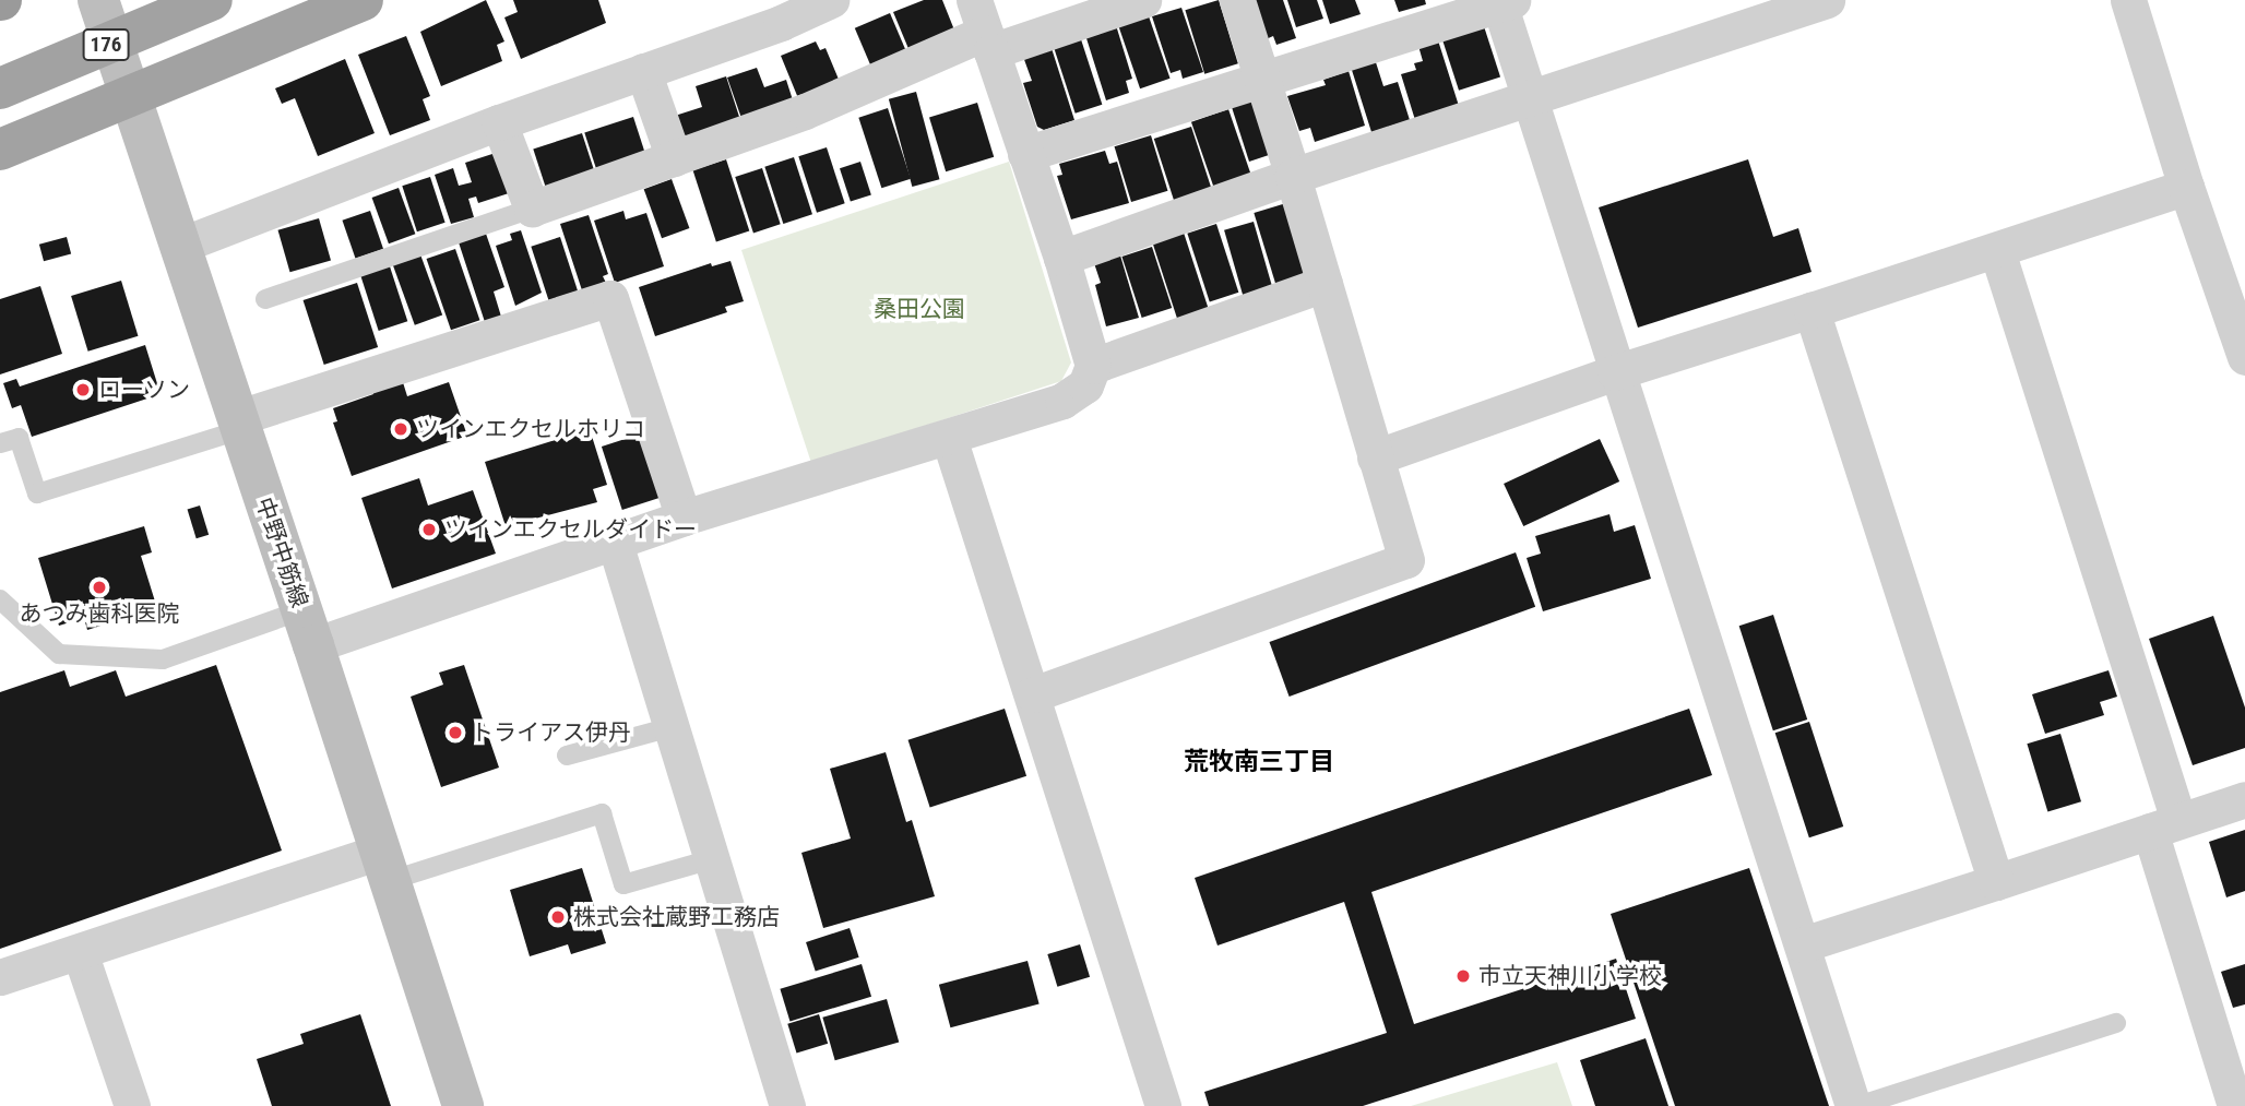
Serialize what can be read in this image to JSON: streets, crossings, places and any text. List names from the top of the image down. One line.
{"streets":{"highway":["176"],"main road":["中野中筋線"]},"districts":["荒牧南三丁目"],"parks":["桑田公園"],"places":["ローソン","ツインエクセルホリコ","ツインエクセルダイドー","あつみ歯科医院","トライアス伊丹","株式会社蔵野工務店","市立天神川小学校"]}
